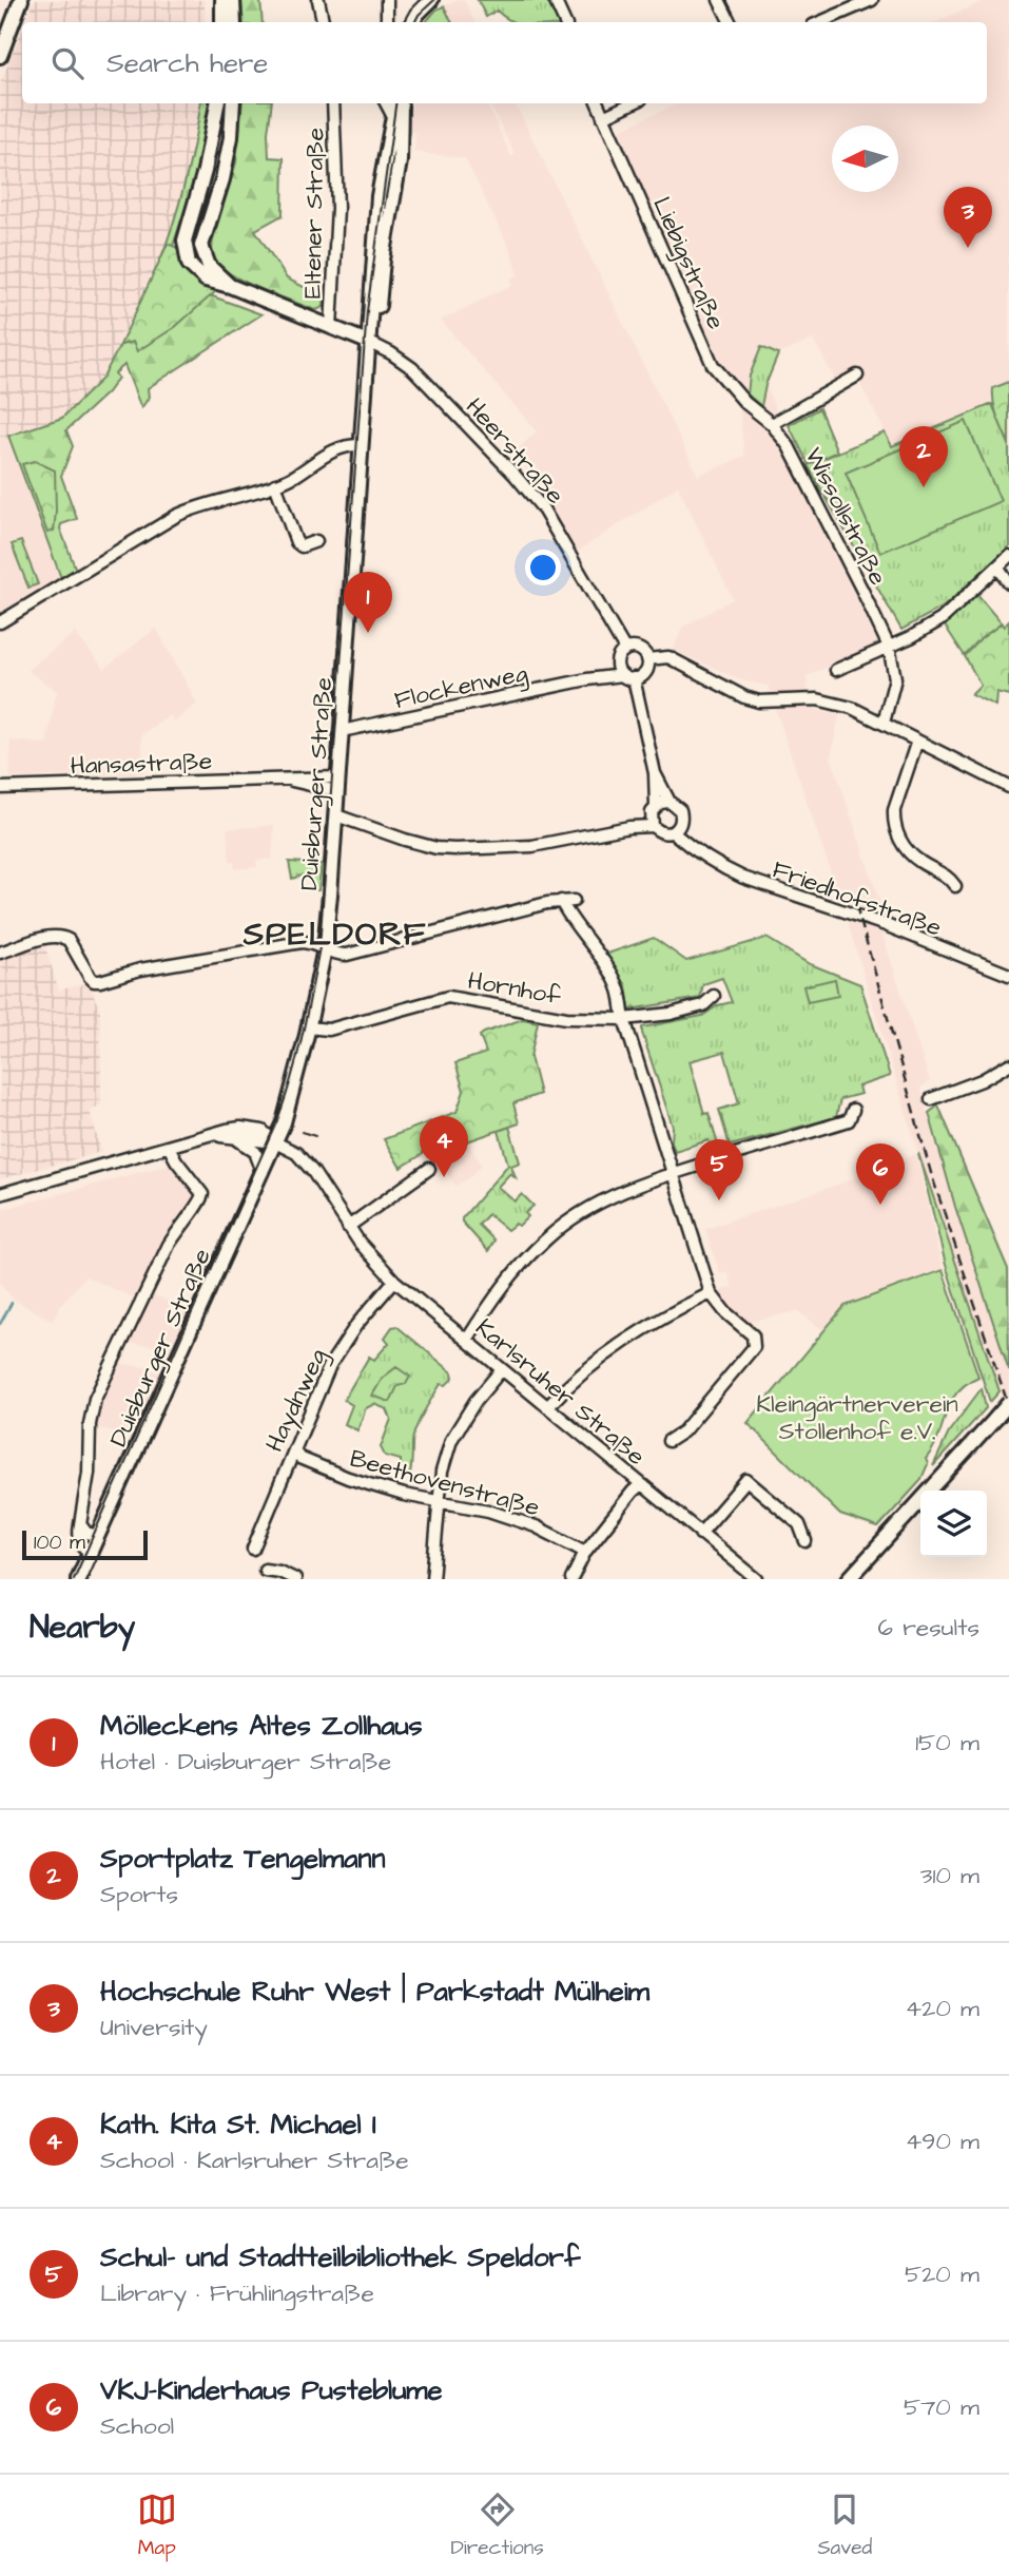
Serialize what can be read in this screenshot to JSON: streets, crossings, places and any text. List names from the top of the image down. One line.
{"streets":{"main road":["Duisburger Straße"],"street":["Eltener Straße","Liebigstraße","Heerstraße","Wissollstraße","Flockenweg","Hansastraße","Friedhofstraße","Hornhof","Karlsruher Straße","Haydnweg","Beethovenstraße"]},"crossings":[["Liebigstraße","Wissollstraße"],["Heerstraße","Flockenweg"],["Heerstraße","Duisburger Straße"],["Flockenweg","Duisburger Straße"],["Hansastraße","Duisburger Straße"],["Duisburger Straße","Hornhof"],["Duisburger Straße","Karlsruher Straße"],["Karlsruher Straße","Haydnweg"],["Haydnweg","Beethovenstraße"]],"districts":["SPELDORF"],"parks":["Kleingärtnerverein Stollenhof e.V."],"scale_bar":"100 m","north":"left","page":{"search":"Search here","pins":["3","2","1","4","5","6"],"scale":"100 m","heading":["Nearby","6 results"],"list":[{"mark":"1","name":"Mölleckens Altes Zollhaus","note":"Hotel · Duisburger Straße","value":"150 m"},{"mark":"2","name":"Sportplatz Tengelmann","note":"Sports","value":"310 m"},{"mark":"3","name":"Hochschule Ruhr West | Parkstadt Mülheim","note":"University","value":"420 m"},{"mark":"4","name":"Kath. Kita St. Michael I","note":"School · Karlsruher Straße","value":"490 m"},{"mark":"5","name":"Schul- und Stadtteilbibliothek Speldorf","note":"Library · Frühlingstraße","value":"520 m"},{"mark":"6","name":"VKJ-Kinderhaus Pusteblume","note":"School","value":"570 m"}],"nav":["Map","Directions","Saved"]}}
